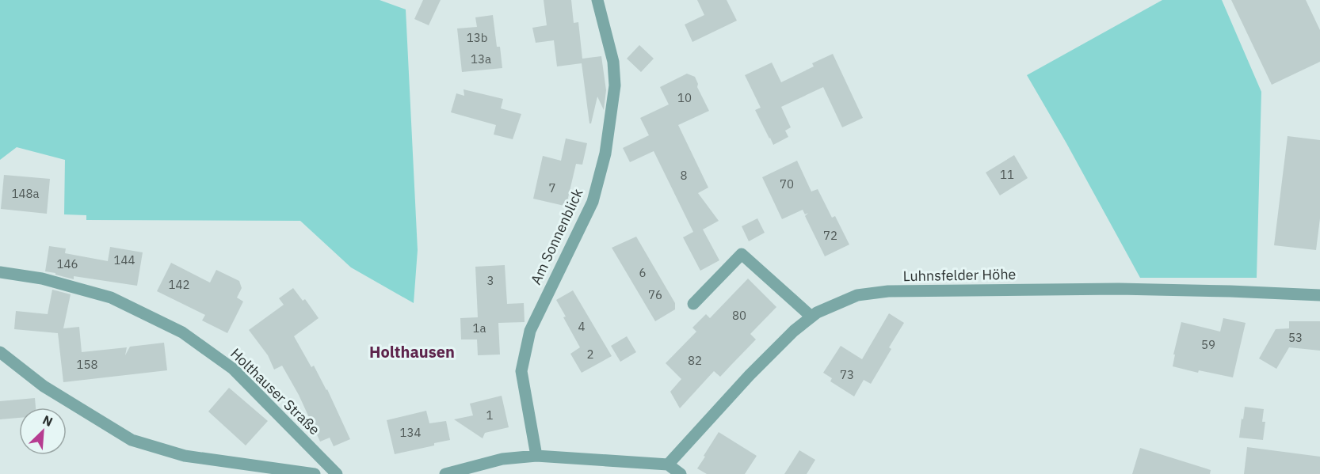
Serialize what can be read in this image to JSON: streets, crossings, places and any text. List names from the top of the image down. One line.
{"streets":{"street":["Am Sonnenblick","Luhnsfelder Höhe","Holthauser Straße"]},"districts":["Holthausen"],"house_numbers":["13b","13a","10","11","8","70","7","148a","72","144","146","6","3","142","76","80","4","1a","53","59","2","82","158","73","1","134"],"north":"top right"}
